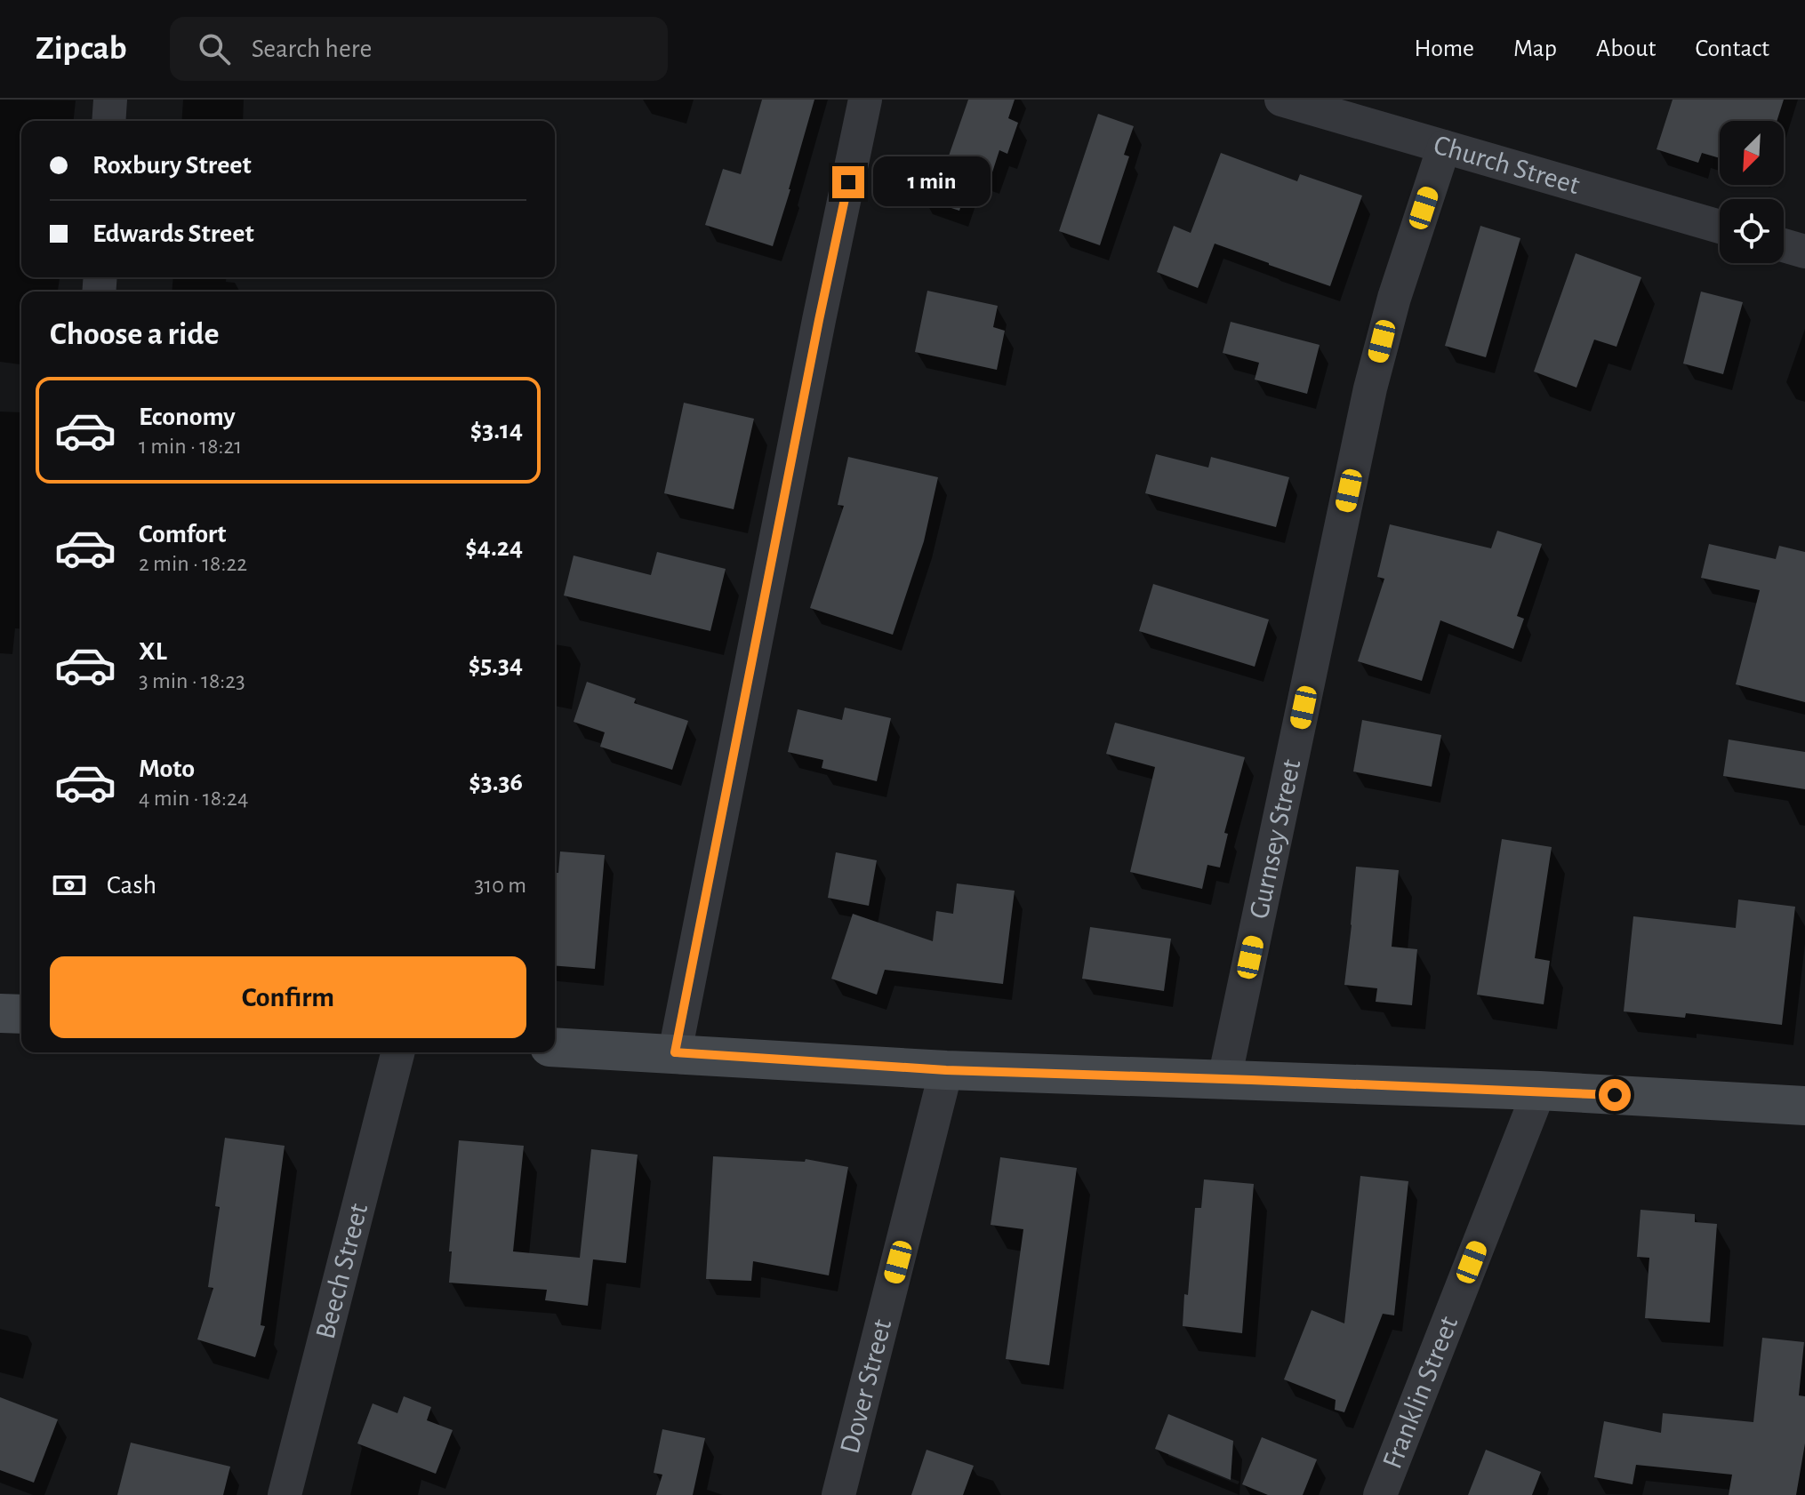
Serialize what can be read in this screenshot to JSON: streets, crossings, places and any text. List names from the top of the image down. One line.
{"streets":{"street":["Church Street","Gurnsey Street","Beech Street","Dover Street","Franklin Street"]},"crossings":[["Church Street","Gurnsey Street"]],"north":"bottom left","page":{"header":"Zipcab","search":"Search here","nav":["Home","Map","About","Contact"],"banner":["Roxbury Street","Edwards Street"],"bubble":"1 min","heading":"Choose a ride","list":[{"name":"Economy","note":"1 min · 18:21","value":"$3.14"},{"name":"Comfort","note":"2 min · 18:22","value":"$4.24"},{"name":"XL","note":"3 min · 18:23","value":"$5.34"},{"name":"Moto","note":"4 min · 18:24","value":"$3.36"}],"pay":["Cash","310 m"],"buttons":"Confirm"}}
